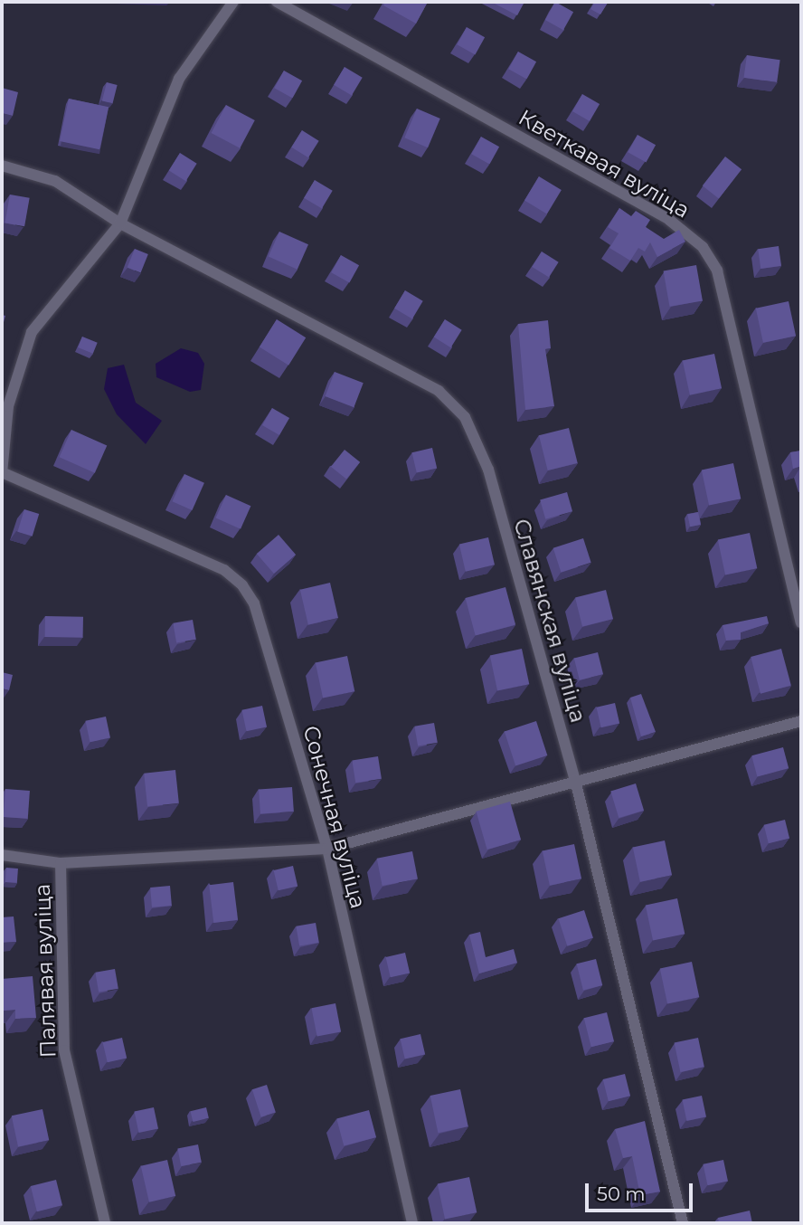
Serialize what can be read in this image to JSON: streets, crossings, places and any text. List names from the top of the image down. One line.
{"streets":{"street":["Кветкавая вуліца","Славянская вуліца","Сонечная вуліца","Палявая вуліца"]},"scale_bar":"50 m"}
